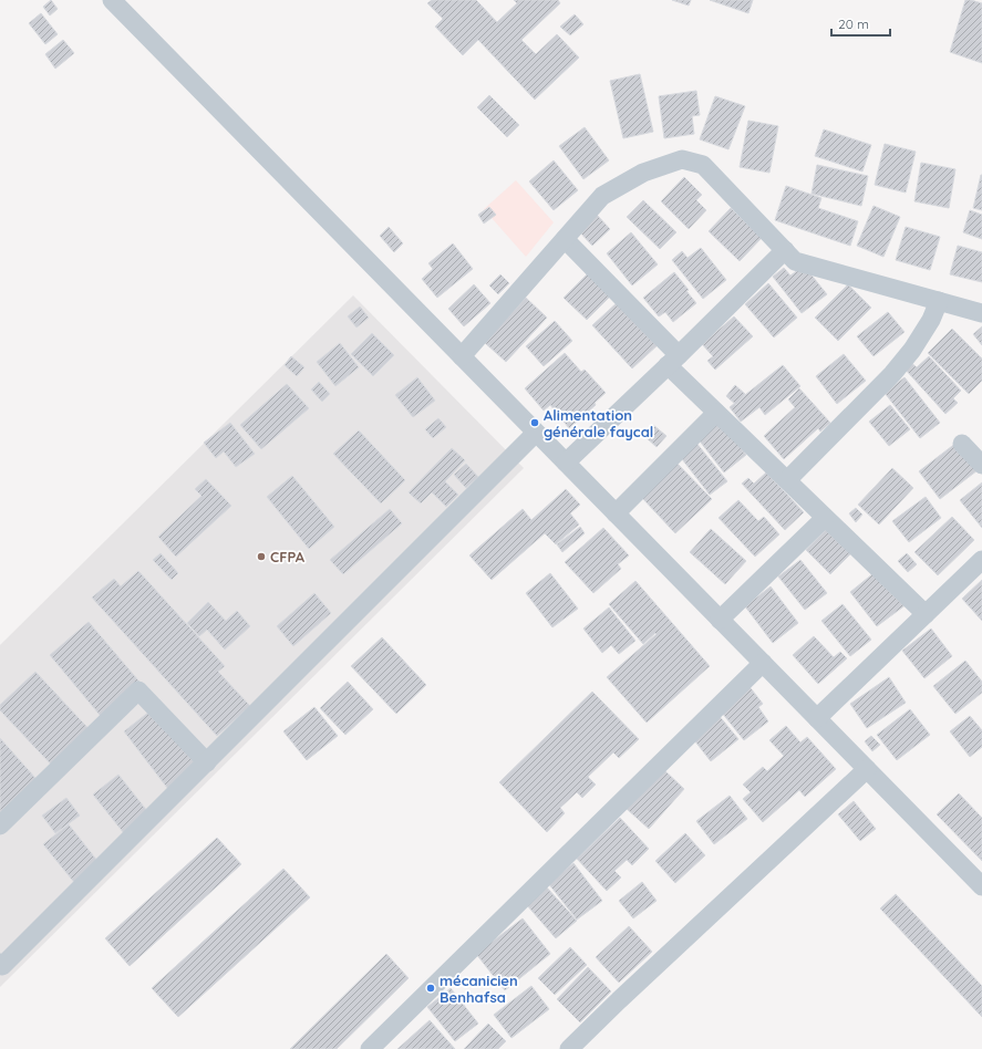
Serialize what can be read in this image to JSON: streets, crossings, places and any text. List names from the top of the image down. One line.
{"places":["Alimentation générale faycal","CFPA","mécanicien Benhafsa"],"scale_bar":"20 m"}
